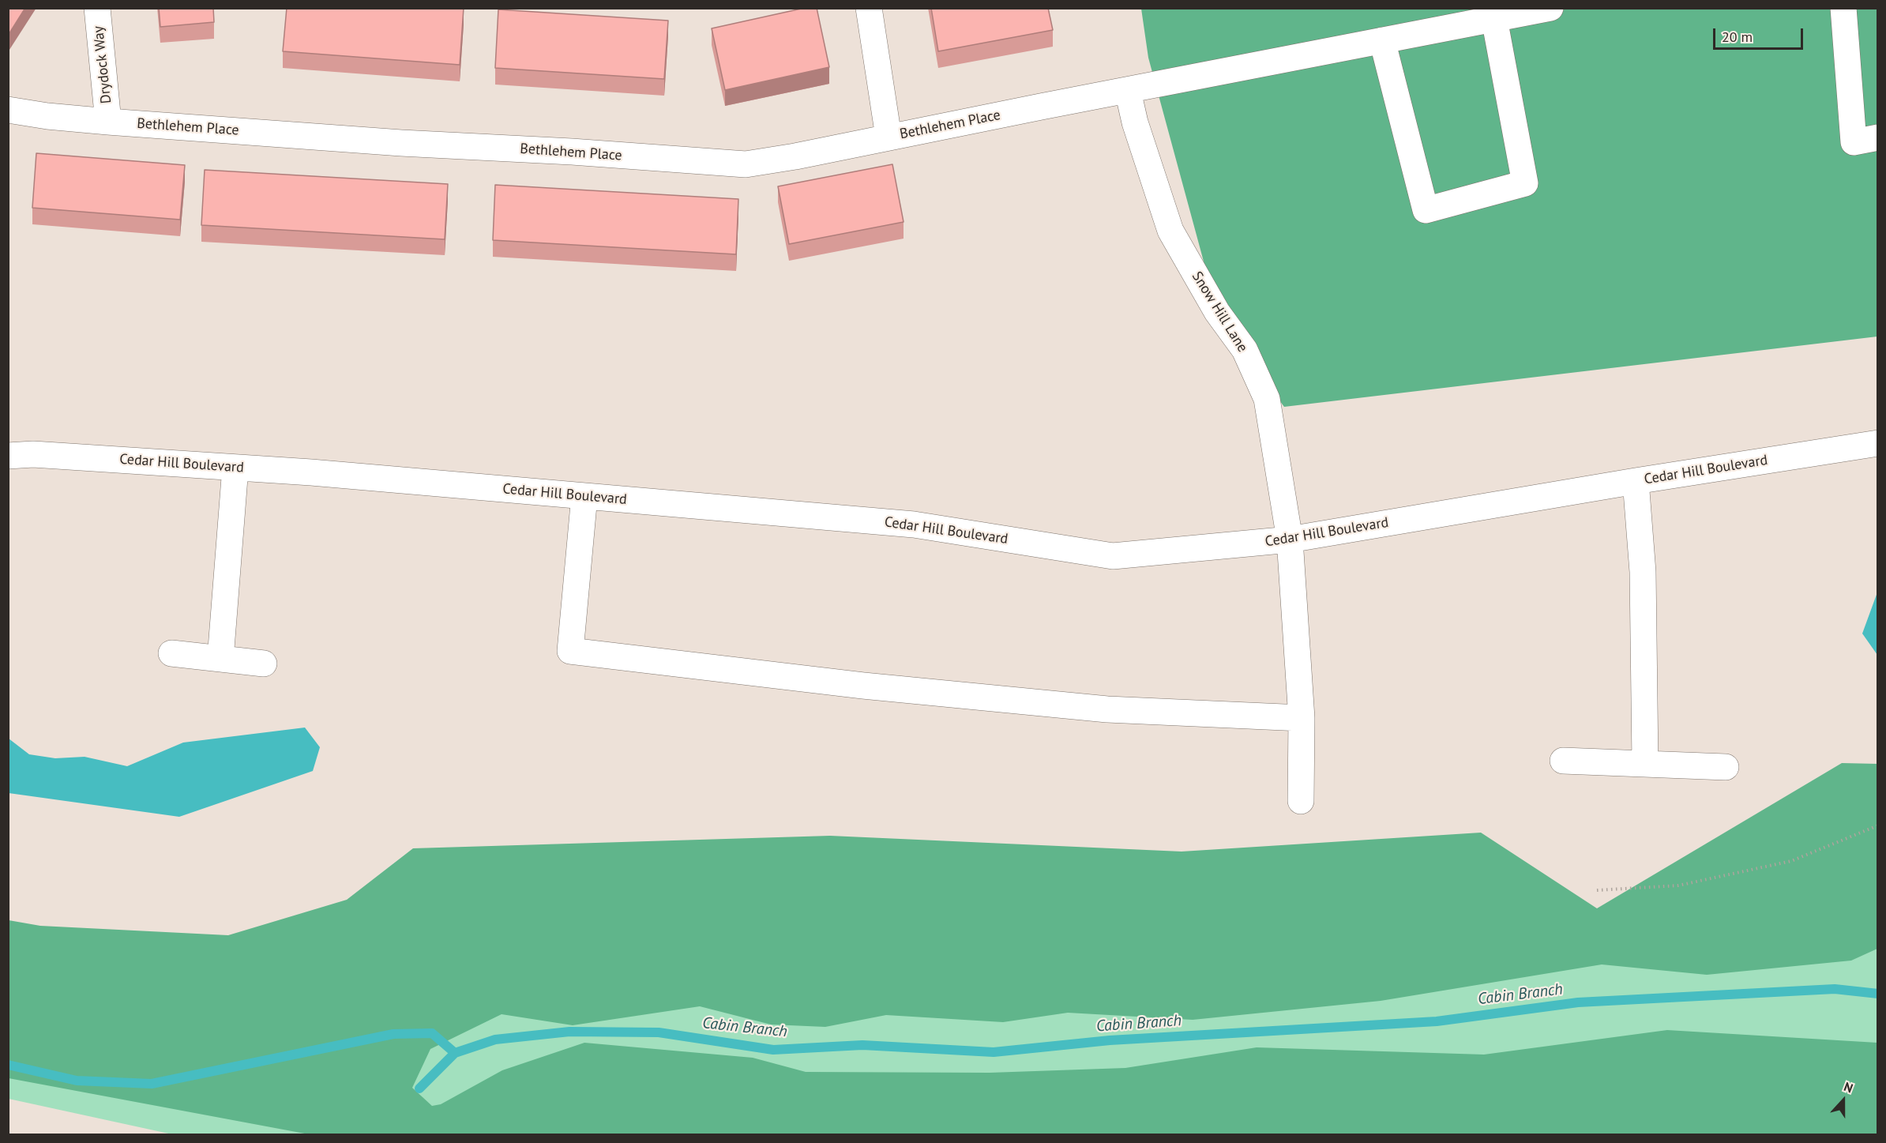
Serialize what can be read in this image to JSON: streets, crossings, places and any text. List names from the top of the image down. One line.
{"streets":{"street":["Drydock Way","Bethlehem Place","Snow Hill Lane","Cedar Hill Boulevard"]},"crossings":[["Drydock Way","Bethlehem Place"],["Bethlehem Place","Snow Hill Lane"],["Snow Hill Lane","Cedar Hill Boulevard"]],"water":["Cabin Branch"],"scale_bar":"20 m","north":"top"}
